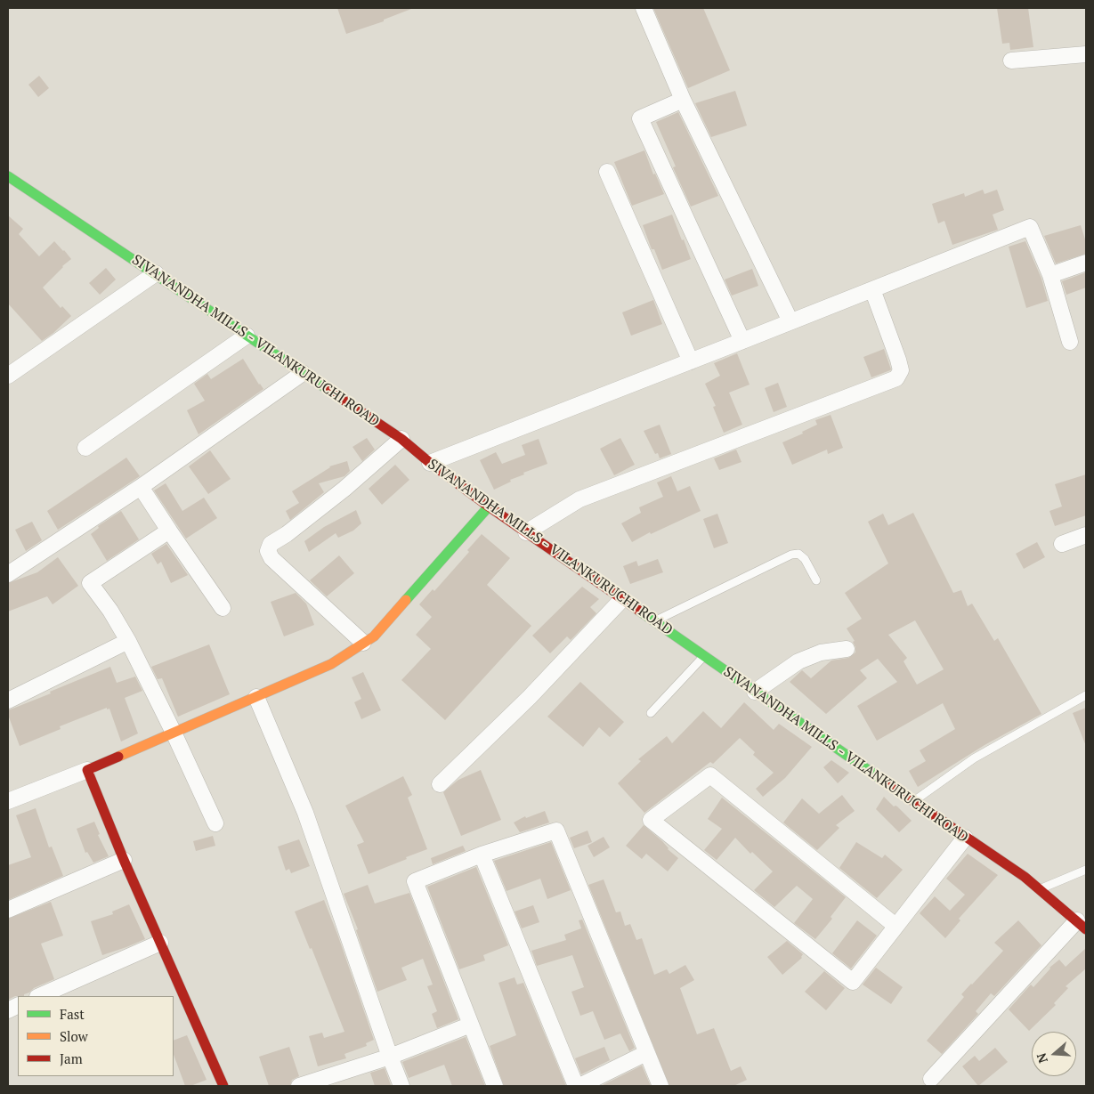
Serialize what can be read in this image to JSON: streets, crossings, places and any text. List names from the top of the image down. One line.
{"streets":{"main road":["SIVANANDHA MILLS - VILANKURUCHI ROAD"]},"legend":["Fast","Slow","Jam"],"north":"left"}
